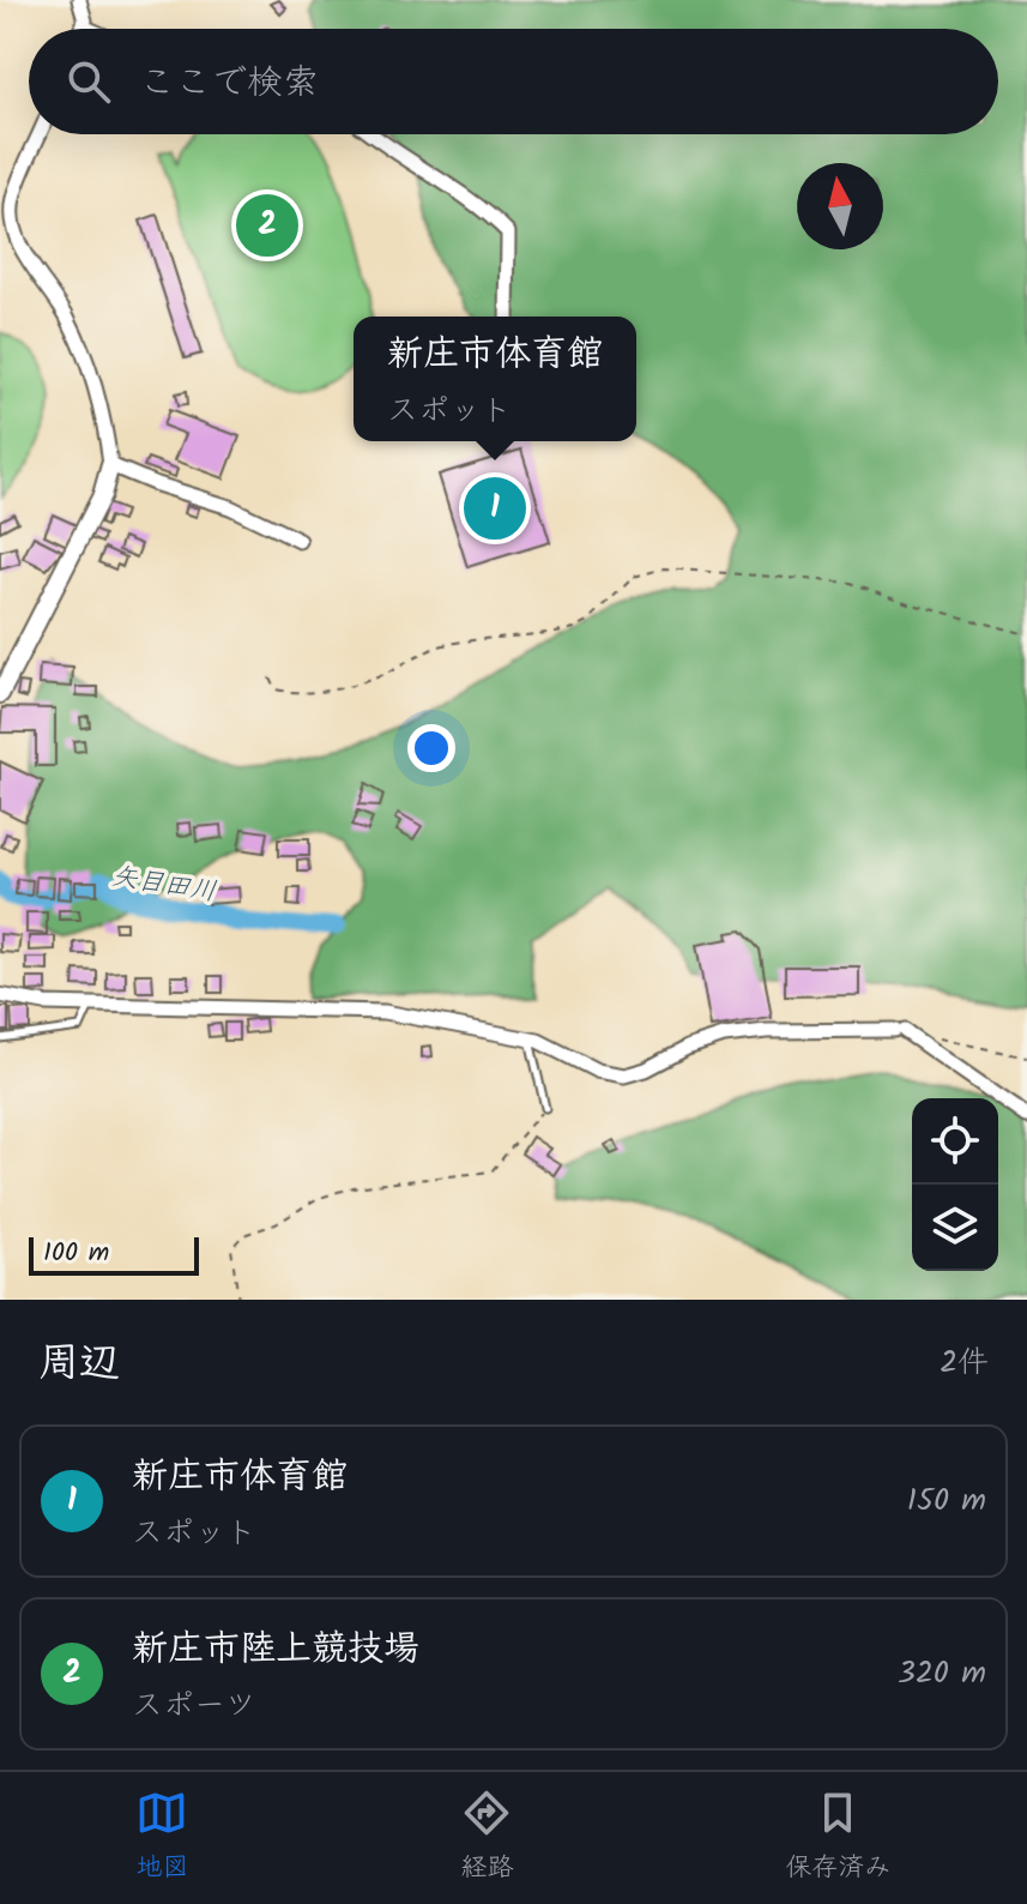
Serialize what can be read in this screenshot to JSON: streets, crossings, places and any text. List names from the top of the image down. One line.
{"water":["矢目田川"],"scale_bar":"100 m","north":"top","page":{"search":"ここで検索","pins":["2","1"],"popup":["新庄市体育館","スポット"],"scale":"100 m","heading":["周辺","2件"],"list":[{"mark":"1","name":"新庄市体育館","note":"スポット","value":"150 m"},{"mark":"2","name":"新庄市陸上競技場","note":"スポーツ","value":"320 m"}],"nav":["地図","経路","保存済み"]}}
